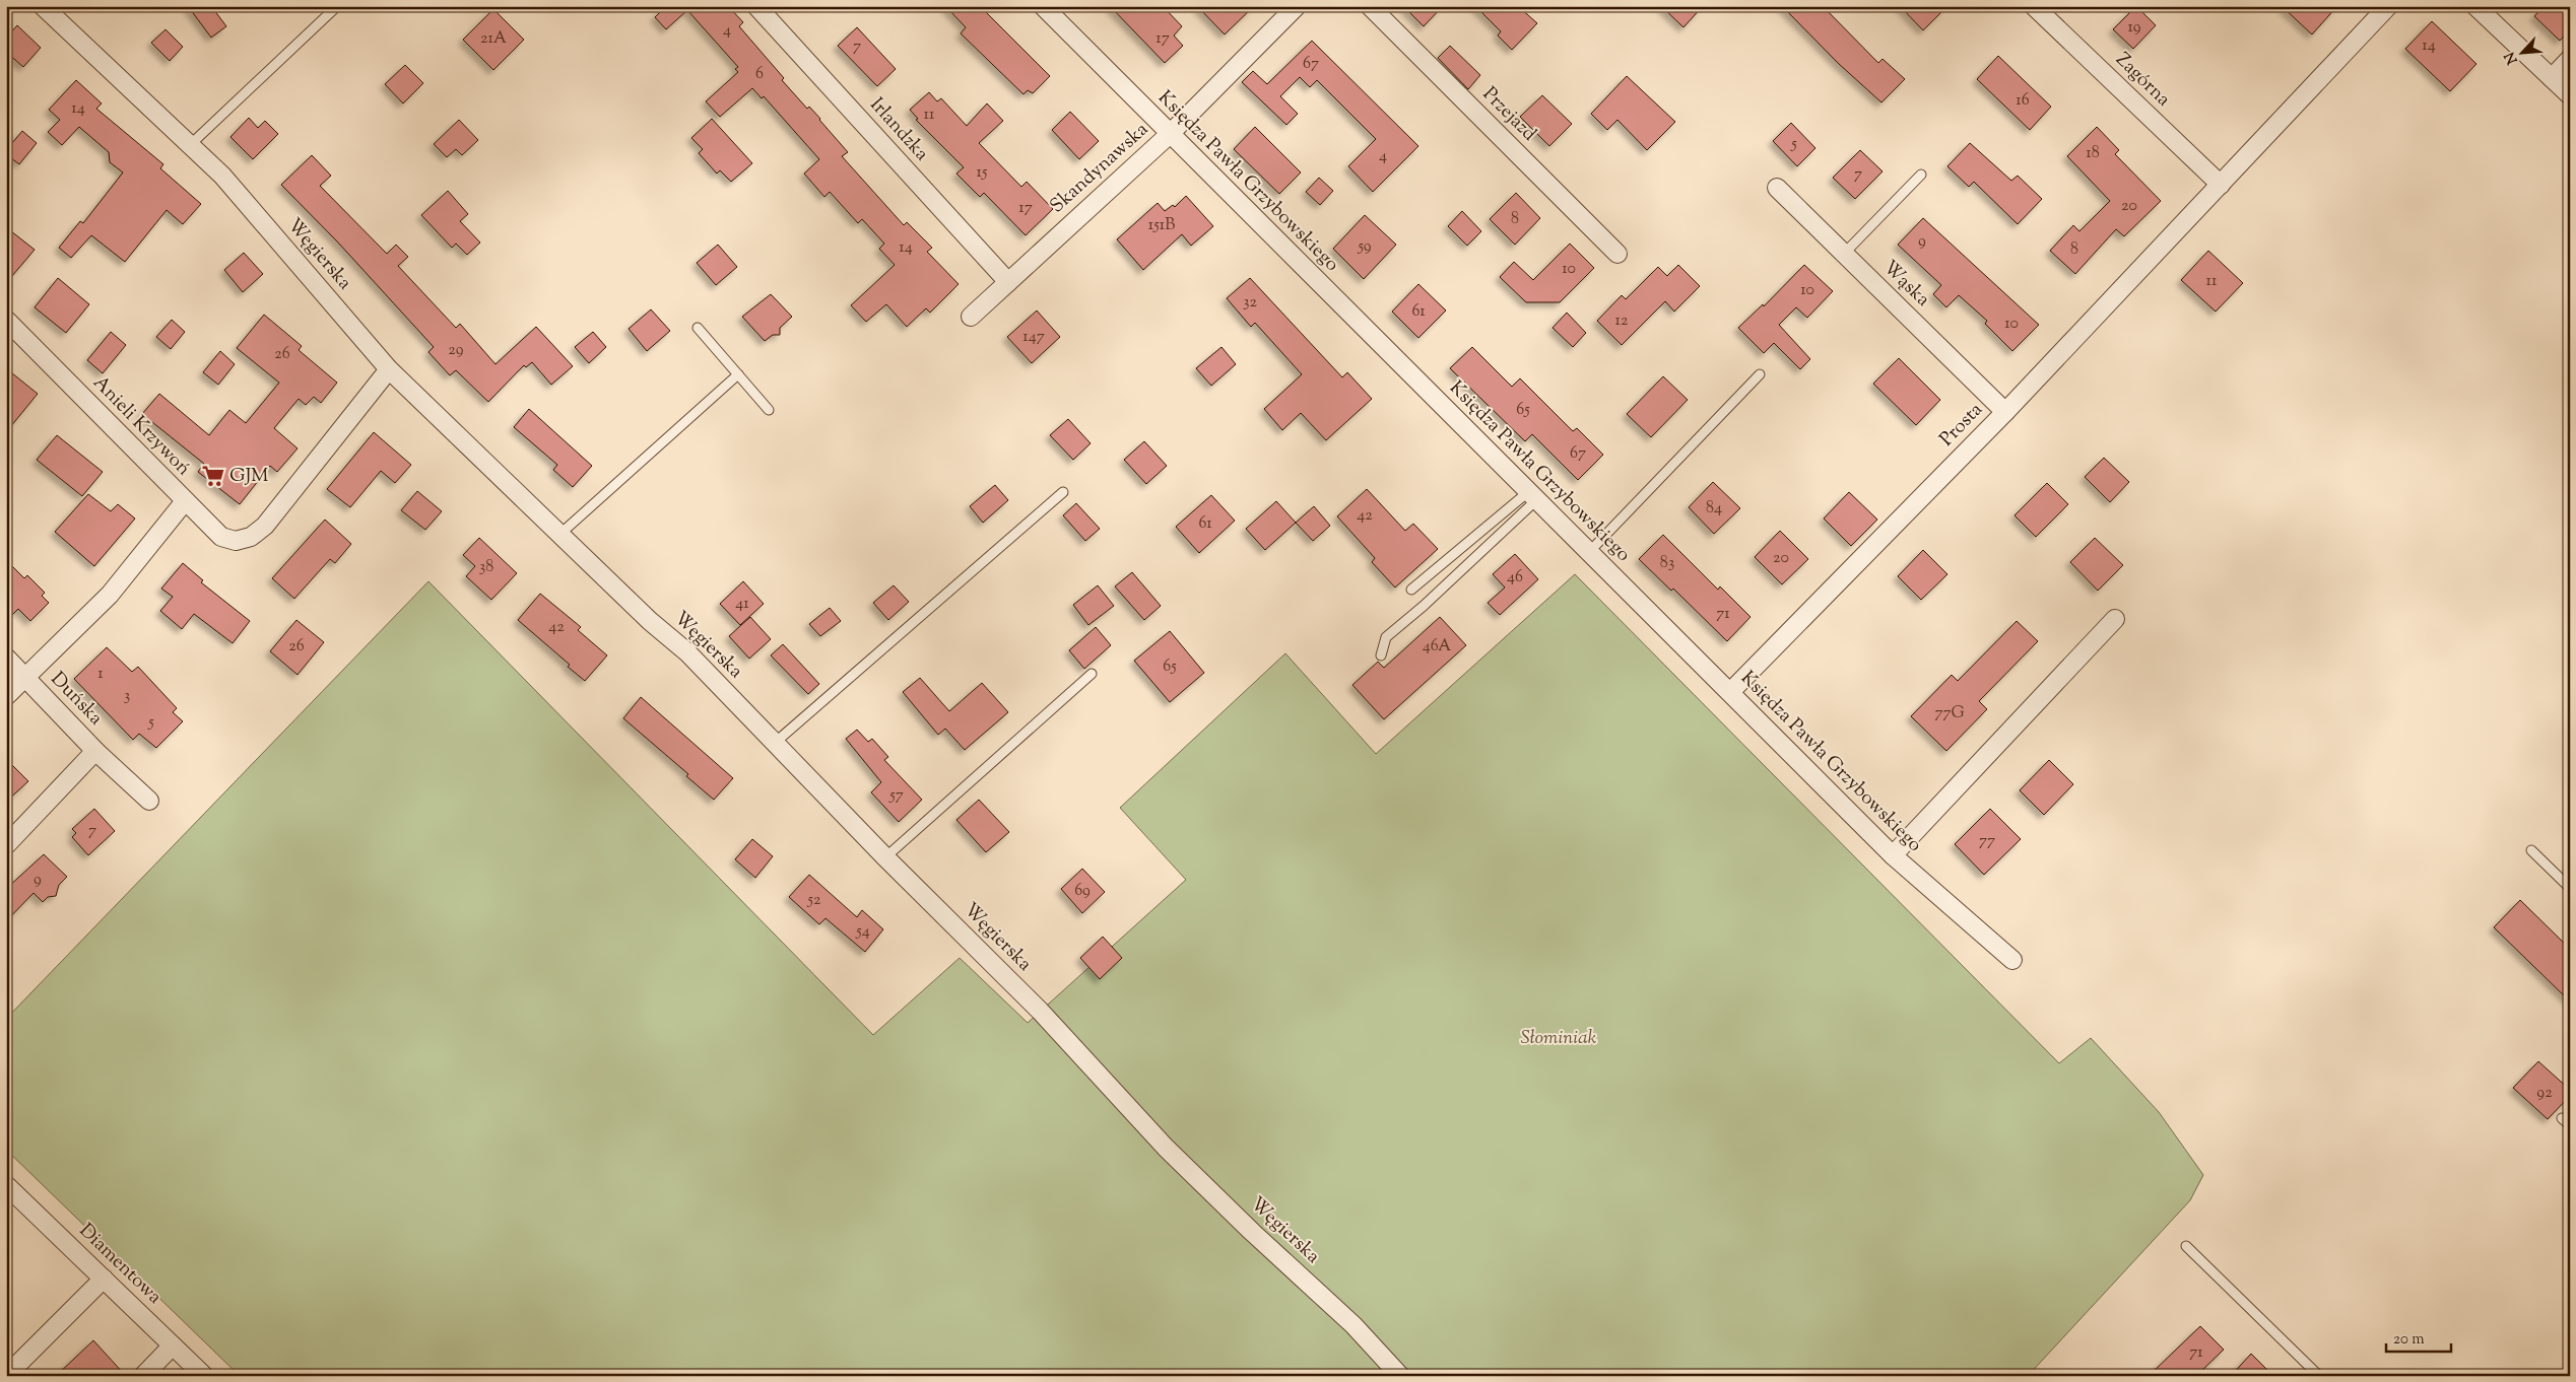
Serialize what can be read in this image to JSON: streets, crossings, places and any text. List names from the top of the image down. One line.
{"streets":{"street":["Zagórna","Przejazd","Irlandzka","Skandynawska","Księdza Pawła Grzybowskiego","Węgierska","Wąska","Prosta","Anieli Krzywoń","Duńska","Diamentowa"]},"crossings":[["Zagórna","Prosta"],["Irlandzka","Skandynawska"],["Skandynawska","Księdza Pawła Grzybowskiego"],["Księdza Pawła Grzybowskiego","Prosta"],["Węgierska","Anieli Krzywoń"],["Wąska","Prosta"]],"parks":["Słominiak"],"places":{"supermarket":["GJM"]},"house_numbers":["19","4","21A","17","14","7","67","6","16","14","11","5","18","4","15","7","20","17","8","151B","9","59","14","8","10","11","10","32","61","12","10","147","29","26","65","67","84","42","61","20","83","38","46","41","71","42","26","46A","65","1","3","77G","5","57","7","77","9","69","52","54","92","71"],"scale_bar":"20 m","north":"bottom left"}
